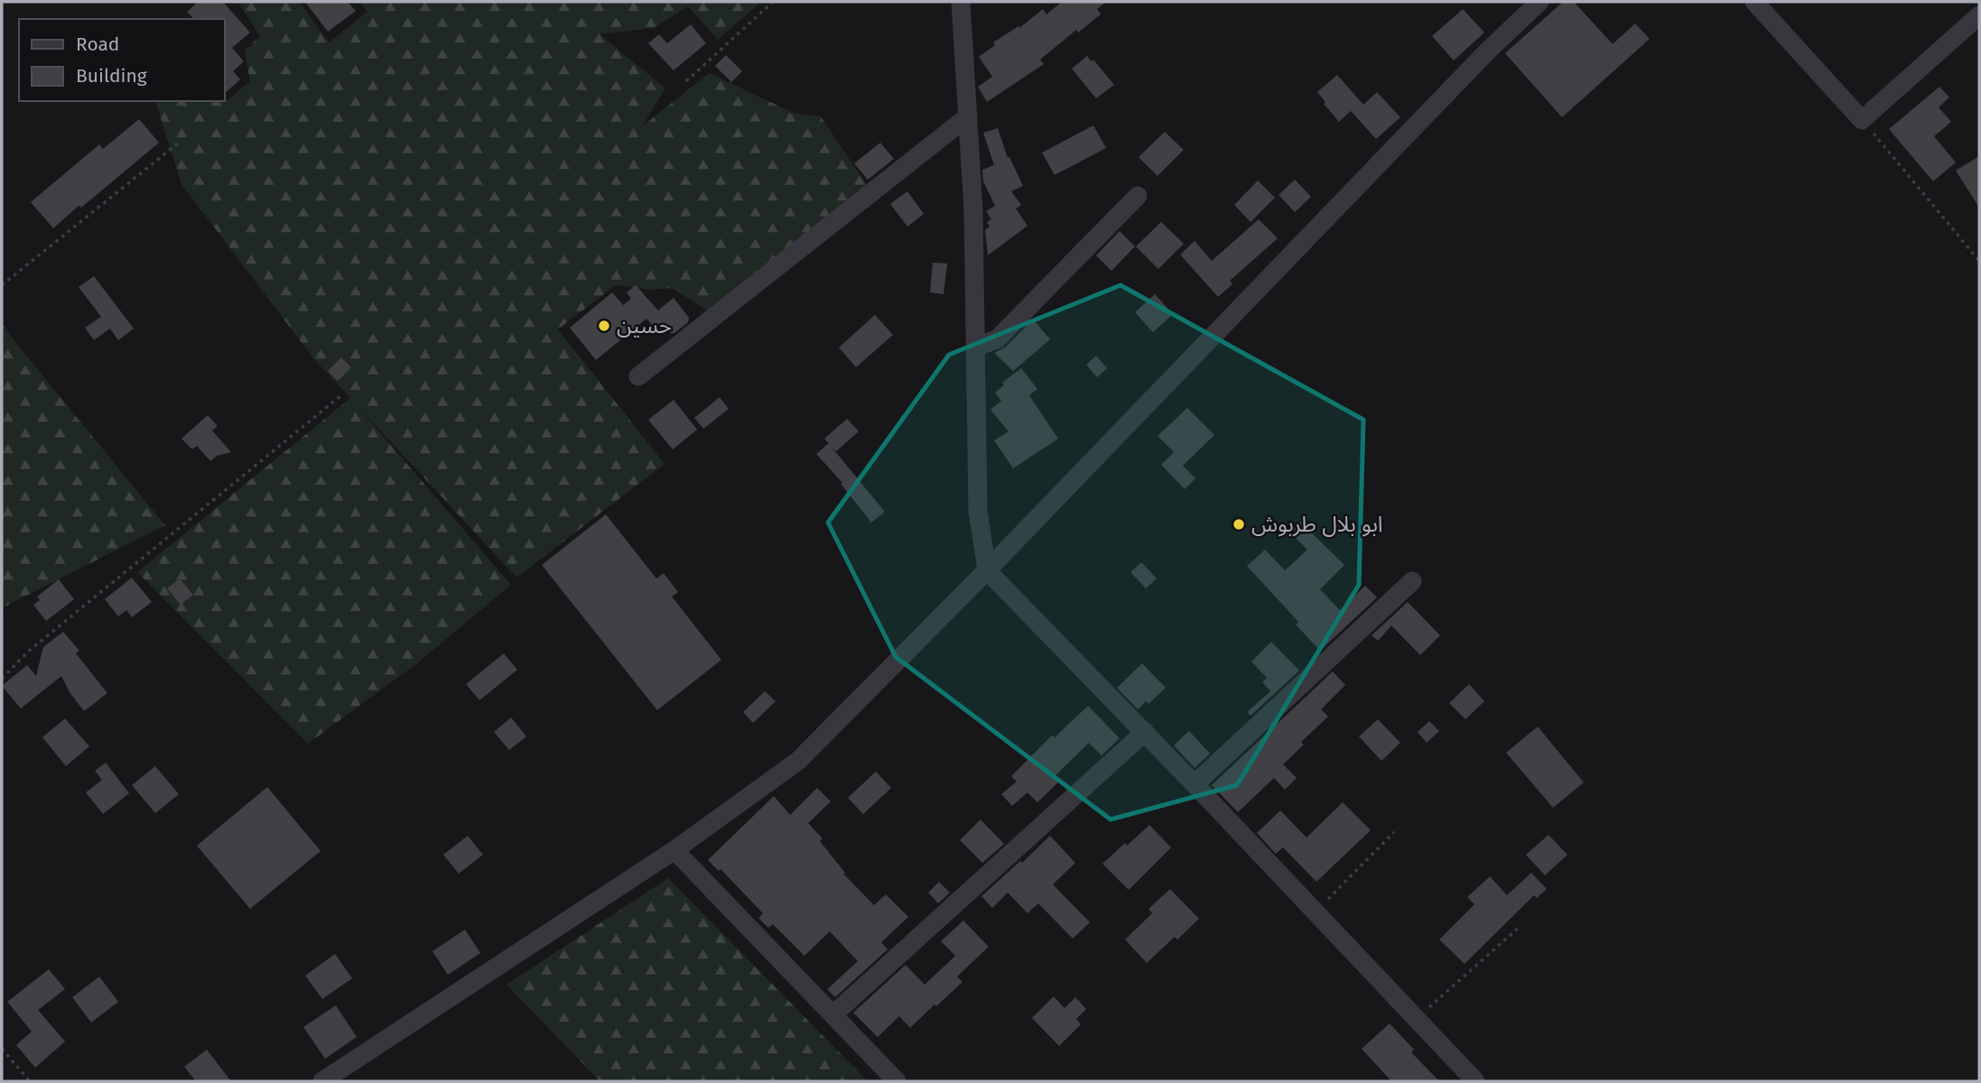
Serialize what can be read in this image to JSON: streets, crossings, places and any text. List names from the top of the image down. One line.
{"places":["حسين","ابو بلال طربوش"],"legend":["Road","Building"]}
